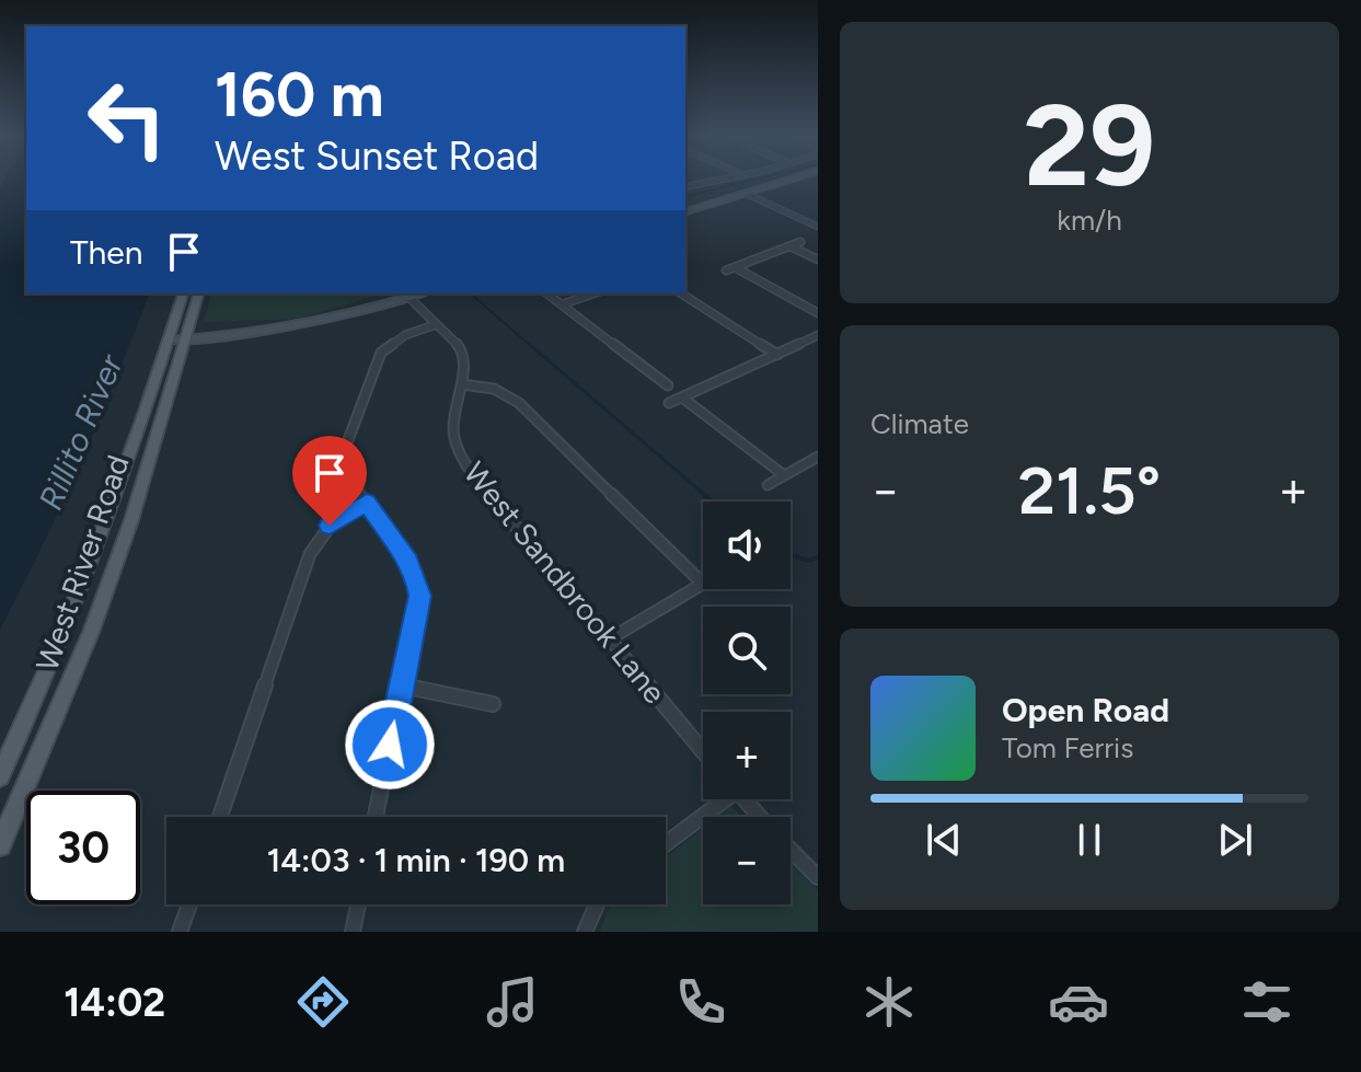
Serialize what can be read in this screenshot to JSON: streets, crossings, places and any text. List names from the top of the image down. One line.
{"streets":{"main road":["West River Road"],"street":["West Sandbrook Lane"]},"water":["Rillito River"],"page":{"tile":[["29","km/h"],"Climate"],"turn":["160 m","West Sunset Road"],"then":"Then","heat":["−","21.5°","+"],"map_buttons":["+","−"],"song":["Open Road","Tom Ferris"],"limit":"30","trip":"14:03 · 1 min · 190 m","tabs":"14:02"}}
